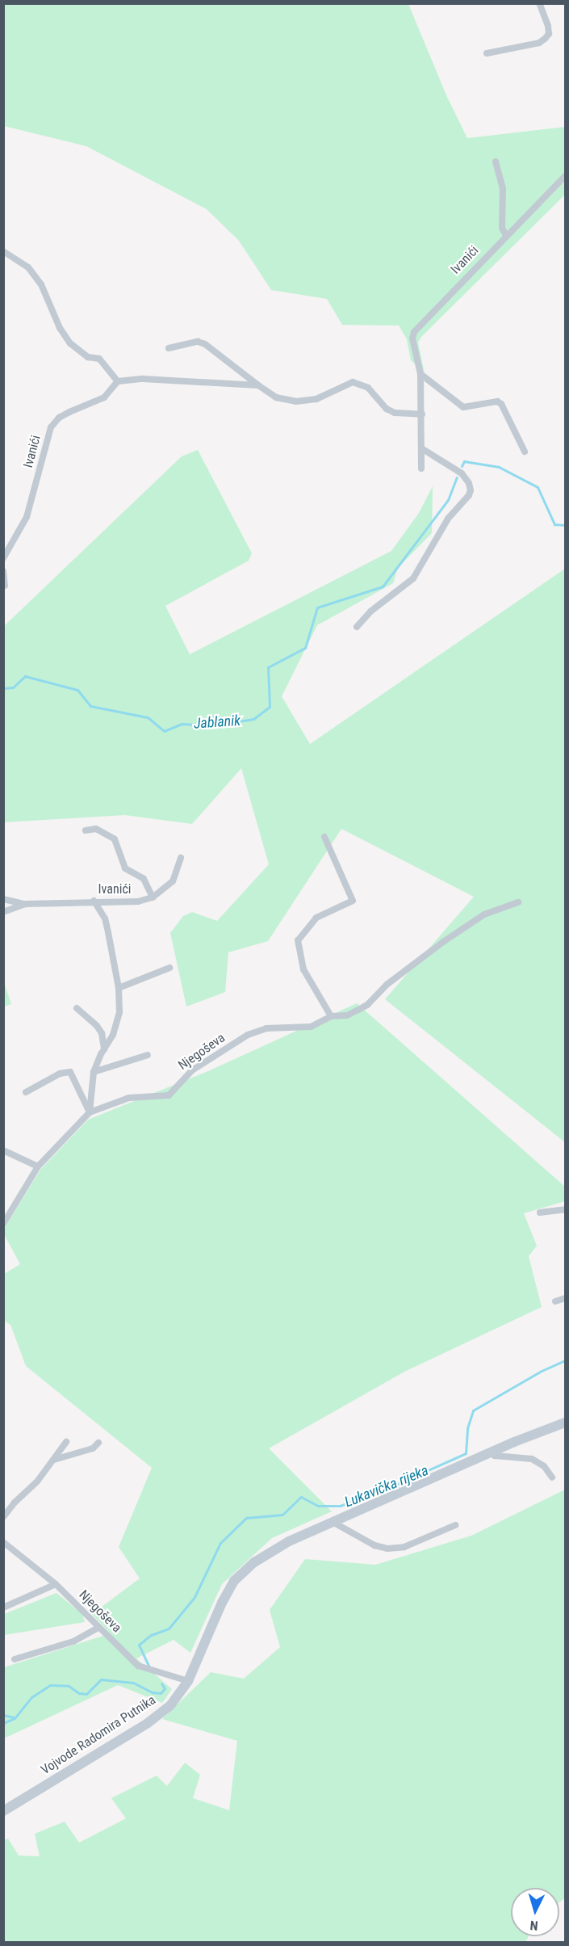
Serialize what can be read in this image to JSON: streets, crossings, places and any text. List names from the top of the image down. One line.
{"streets":{"main road":["Vojvode Radomira Putnika"],"street":["Ivanići","Njegoševa"]},"crossings":[["Njegoševa","Vojvode Radomira Putnika"]],"water":["Jablanik","Lukavička rijeka"],"north":"bottom"}
